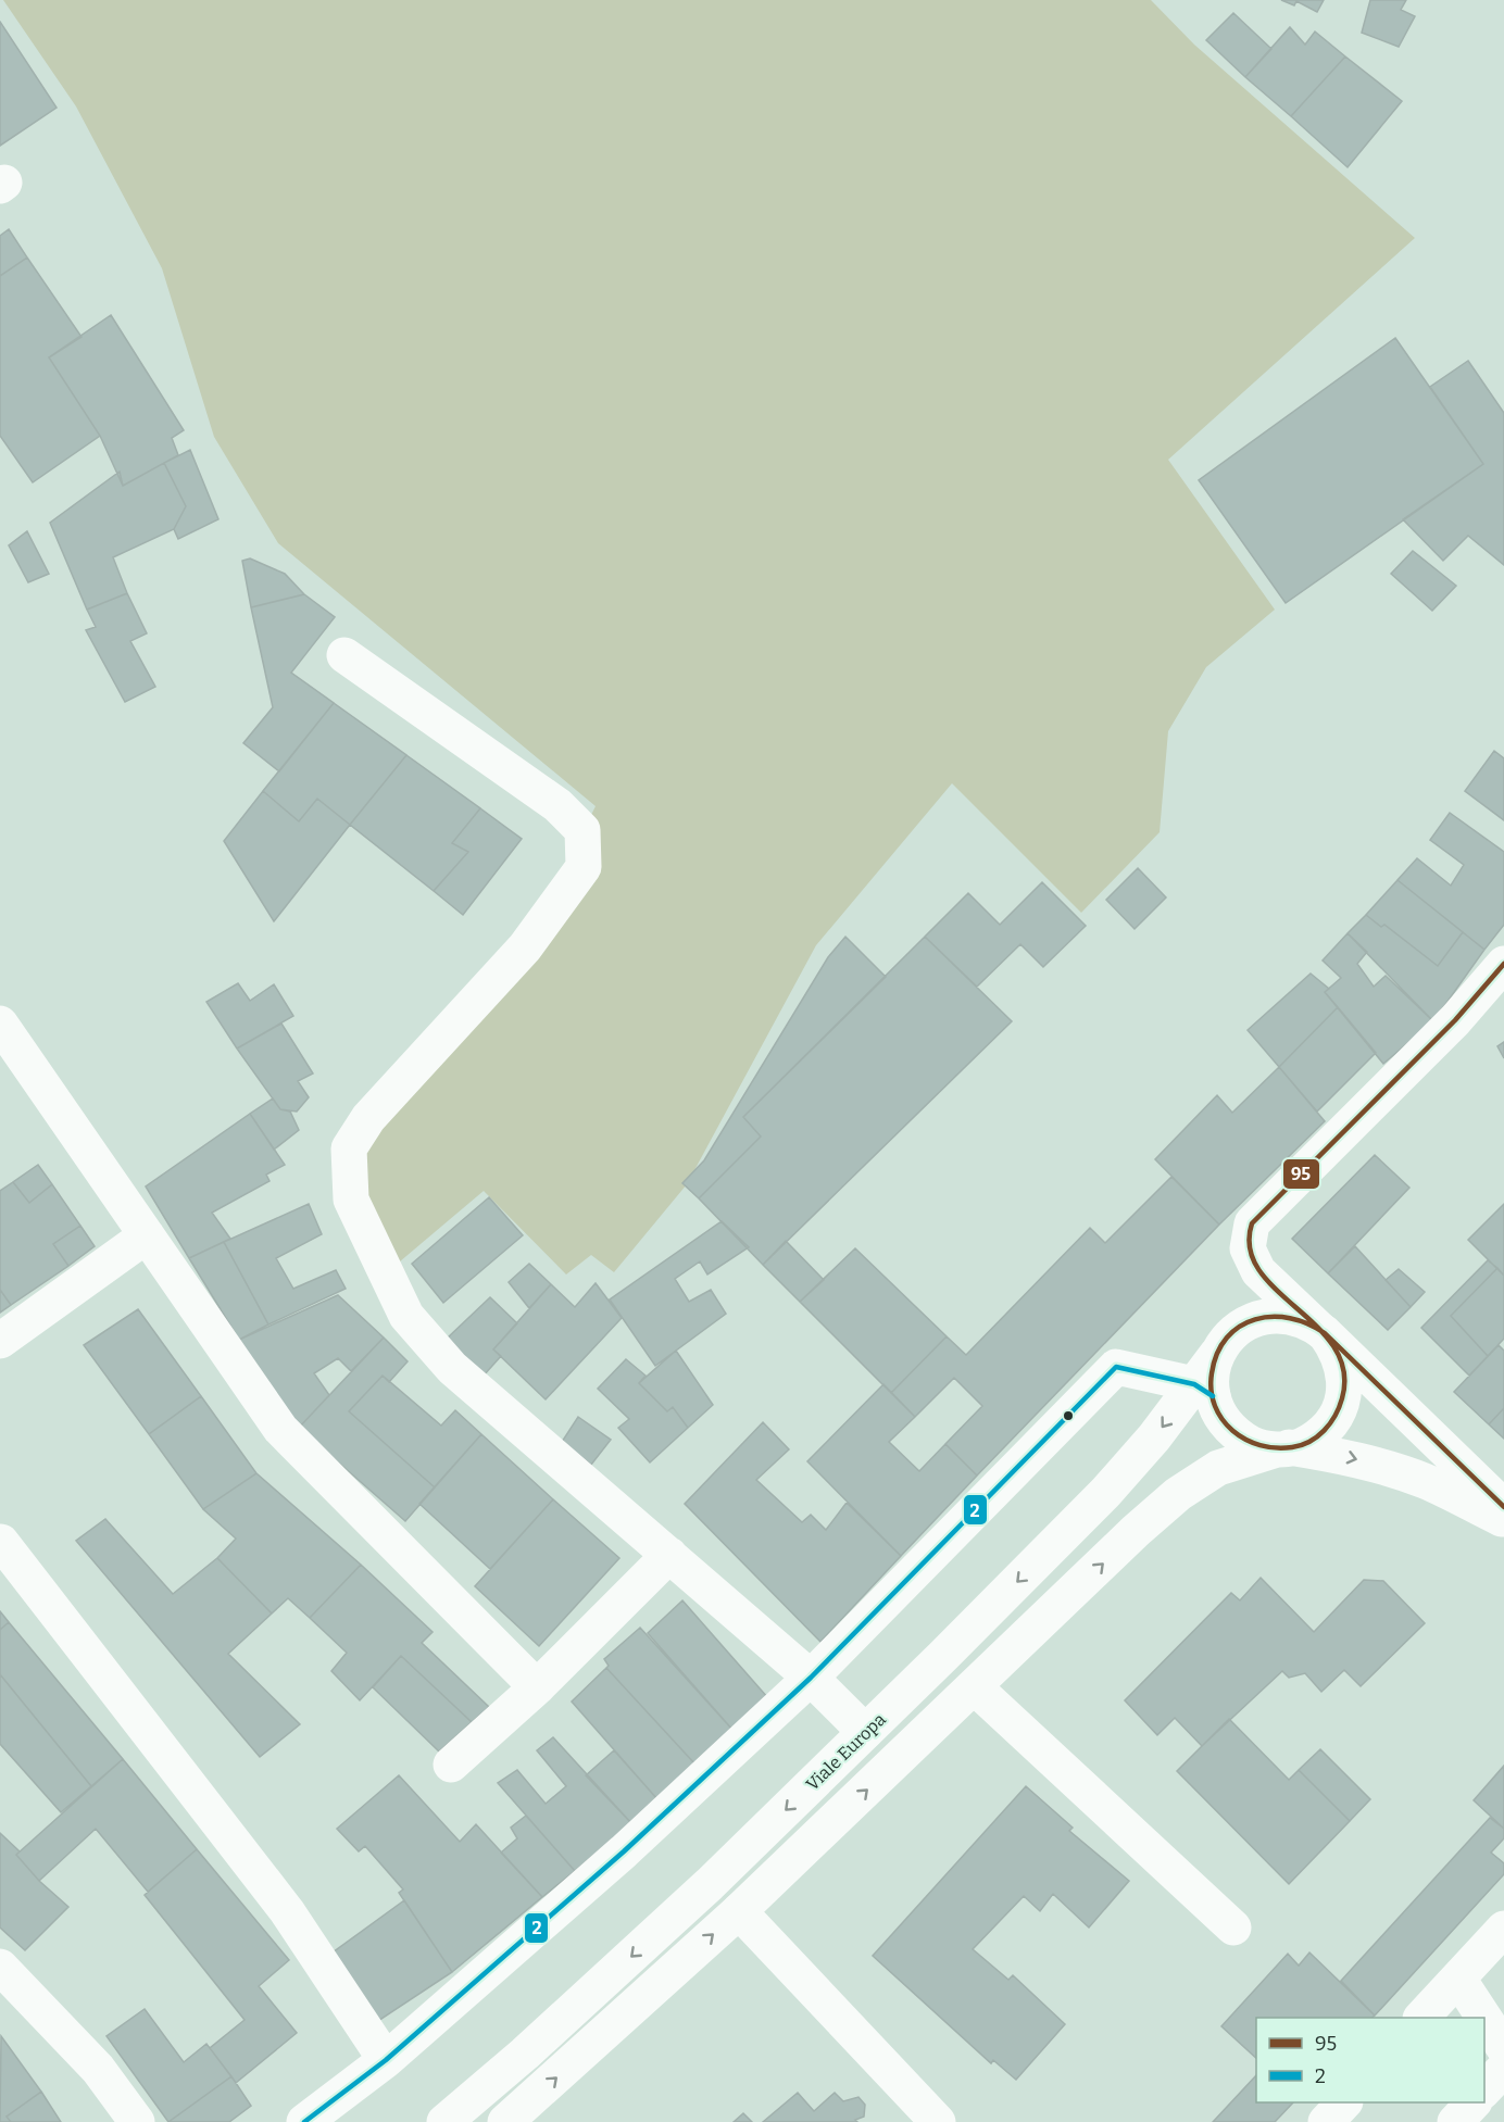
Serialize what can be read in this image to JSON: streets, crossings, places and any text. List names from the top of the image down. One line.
{"streets":{"street":["Viale Europa"]},"lines":["transit line 95","transit line 2"],"legend":["95","2"]}
